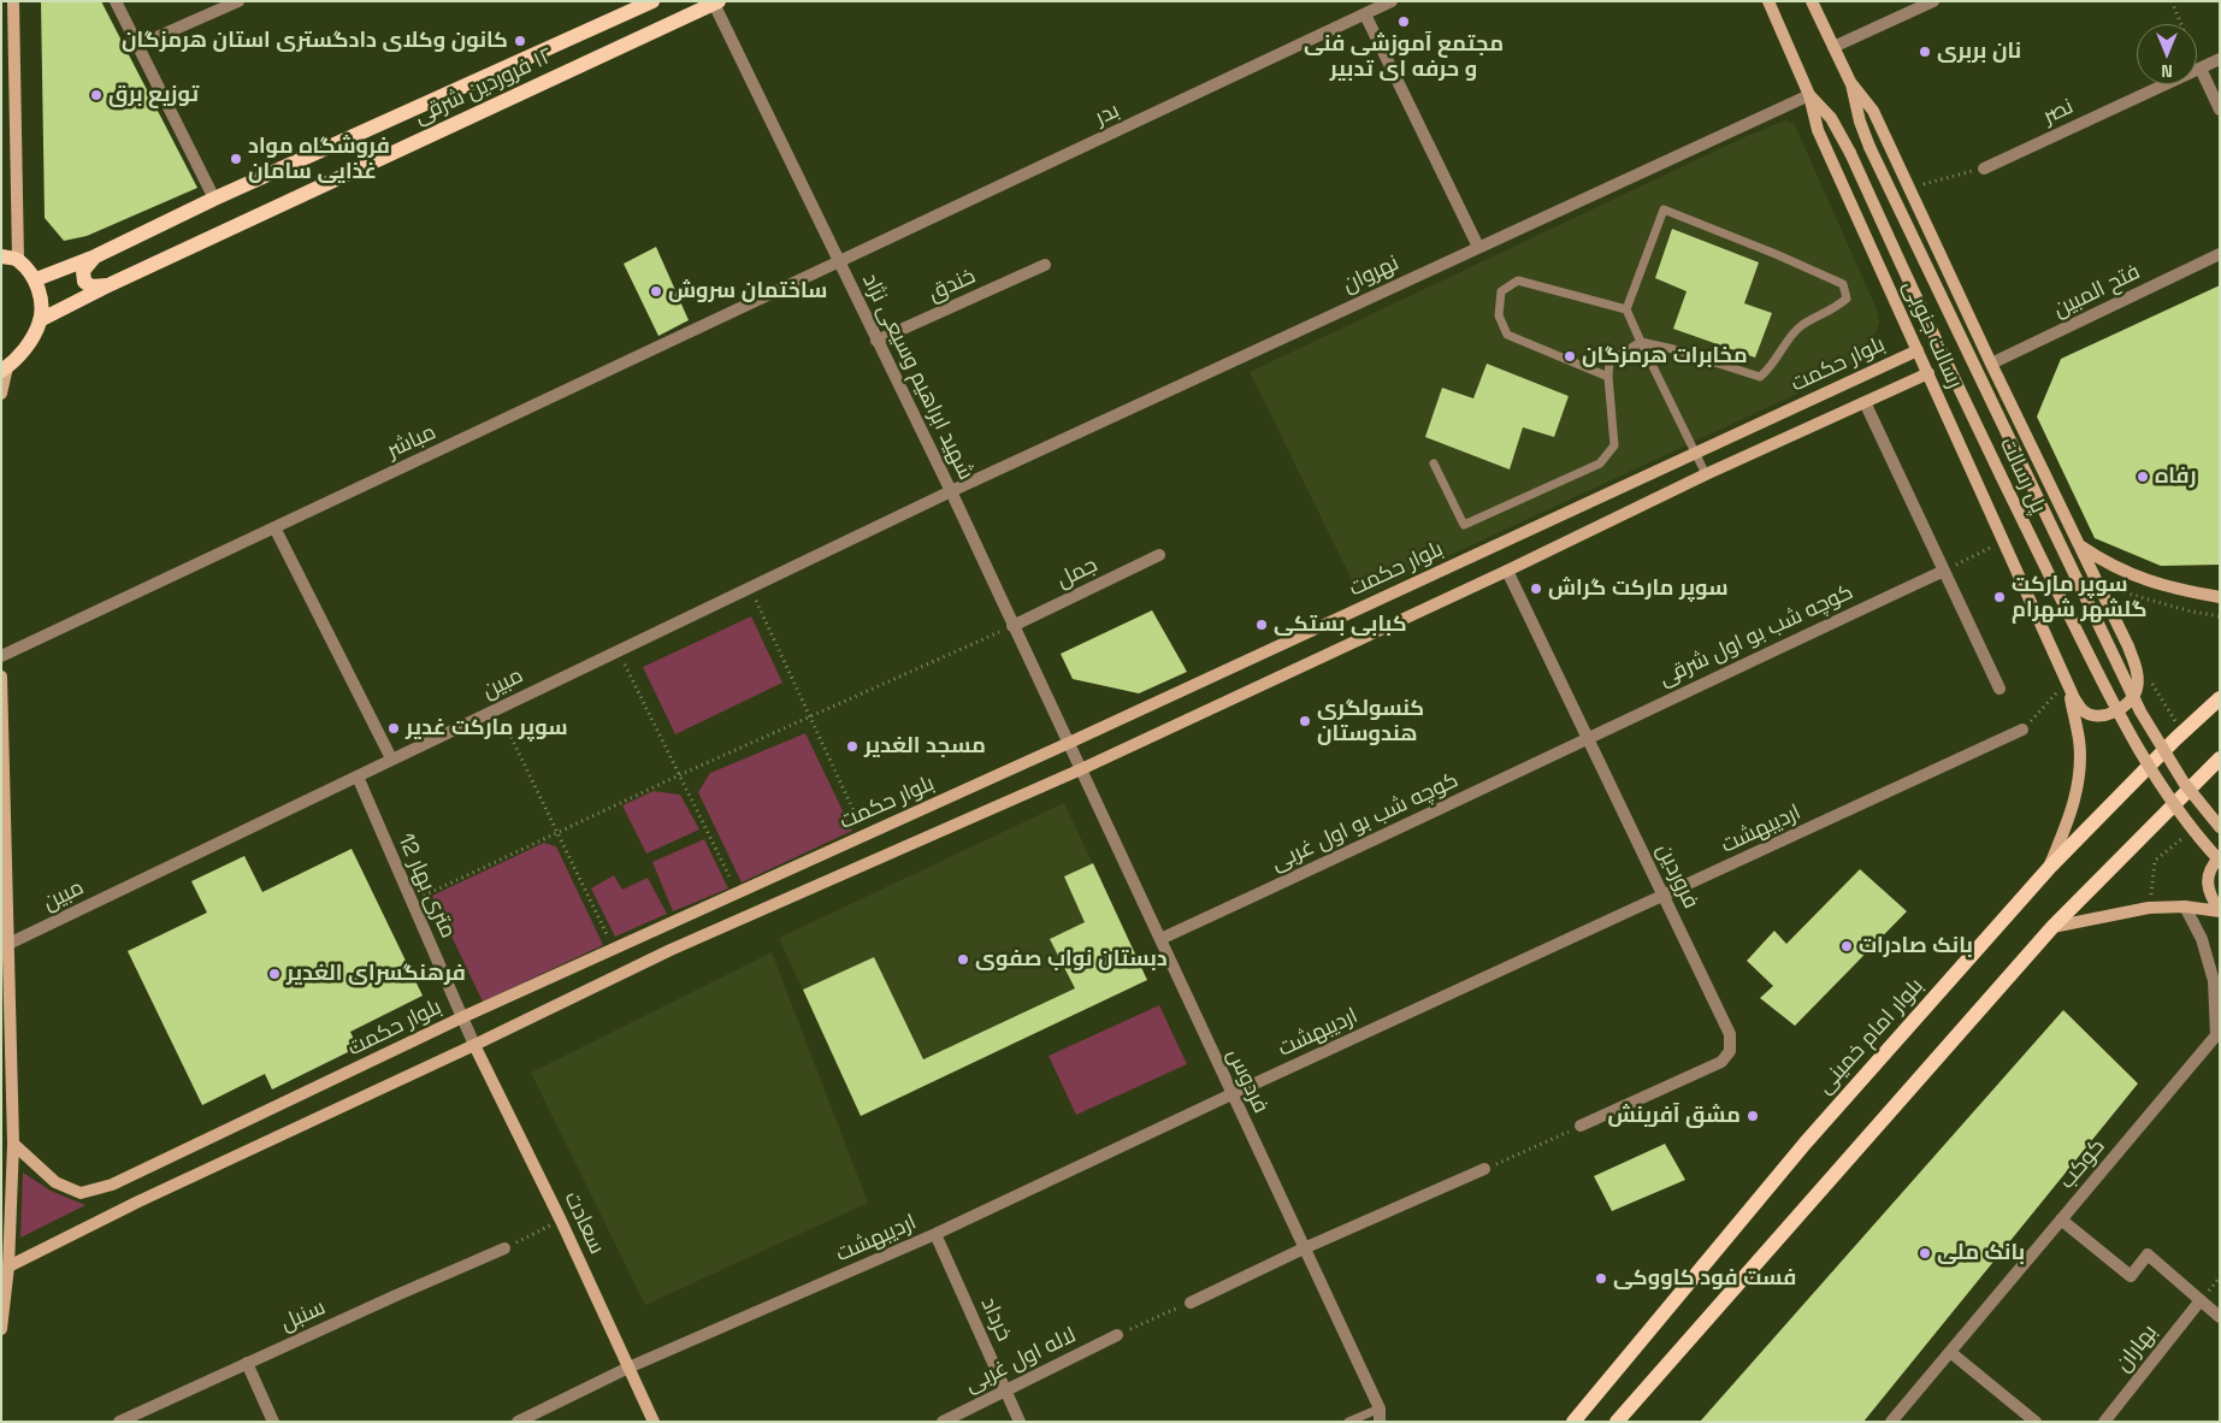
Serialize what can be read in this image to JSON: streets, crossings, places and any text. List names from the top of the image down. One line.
{"streets":{"main road":["١٢ فروردین شرقی","بلوار امام خمینی"],"street":["نصر","بدر","نهروان","خندق","فتح المبین","رسالت جنوبی","بلوار حکمت","شهید ابراهیم وسیعی نژاد","مباشر","پل رسالت","جمل","کوچه شب بو اول شرقی","مبین","کوچه شب بو اول غربی","اردیبهشت","فروردین","12 متری بهار","فردوس","کوکب","سعادت","سنبل","خرداد","بهاران","لاله اول غربی"]},"crossings":[["١٢ فروردین شرقی","شهید ابراهیم وسیعی نژاد"],["بدر","شهید ابراهیم وسیعی نژاد"],["بدر","مباشر"],["نهروان","رسالت جنوبی"],["نهروان","شهید ابراهیم وسیعی نژاد"],["نهروان","پل رسالت"],["نهروان","مبین"],["خندق","شهید ابراهیم وسیعی نژاد"],["فتح المبین","رسالت جنوبی"],["رسالت جنوبی","بلوار حکمت"],["رسالت جنوبی","پل رسالت"],["بلوار حکمت","شهید ابراهیم وسیعی نژاد"],["بلوار حکمت","فروردین"],["بلوار حکمت","12 متری بهار"],["بلوار حکمت","فردوس"],["بلوار حکمت","سعادت"],["شهید ابراهیم وسیعی نژاد","مباشر"],["شهید ابراهیم وسیعی نژاد","جمل"],["شهید ابراهیم وسیعی نژاد","مبین"],["شهید ابراهیم وسیعی نژاد","فردوس"],["کوچه شب بو اول شرقی","کوچه شب بو اول غربی"],["کوچه شب بو اول شرقی","فروردین"],["مبین","12 متری بهار"],["کوچه شب بو اول غربی","فروردین"],["کوچه شب بو اول غربی","فردوس"],["اردیبهشت","فروردین"],["اردیبهشت","فردوس"],["اردیبهشت","سعادت"],["اردیبهشت","خرداد"],["12 متری بهار","سعادت"],["خرداد","لاله اول غربی"]],"places":["مجتمع آموزشی فنی و حرفه ای تدبیر","کانون وکلای دادگستری استان هرمزگان","نان بربری","توزیع برق","فروشگاه مواد غذایی سامان","ساختمان سروش","مخابرات هرمزگان","رفاه","سوپر مارکت گراش","سوپر مارکت گلشهر شهرام","کبابی بستکی","کنسولگری هندوستان","سوپر مارکت غدیر","مسجد الغدیر","بانک صادرات","دبستان نواب صفوی","فرهنگسرای الغدیر","مشق آفرینش","بانک ملی","فست فود کاووکی"],"north":"bottom"}
